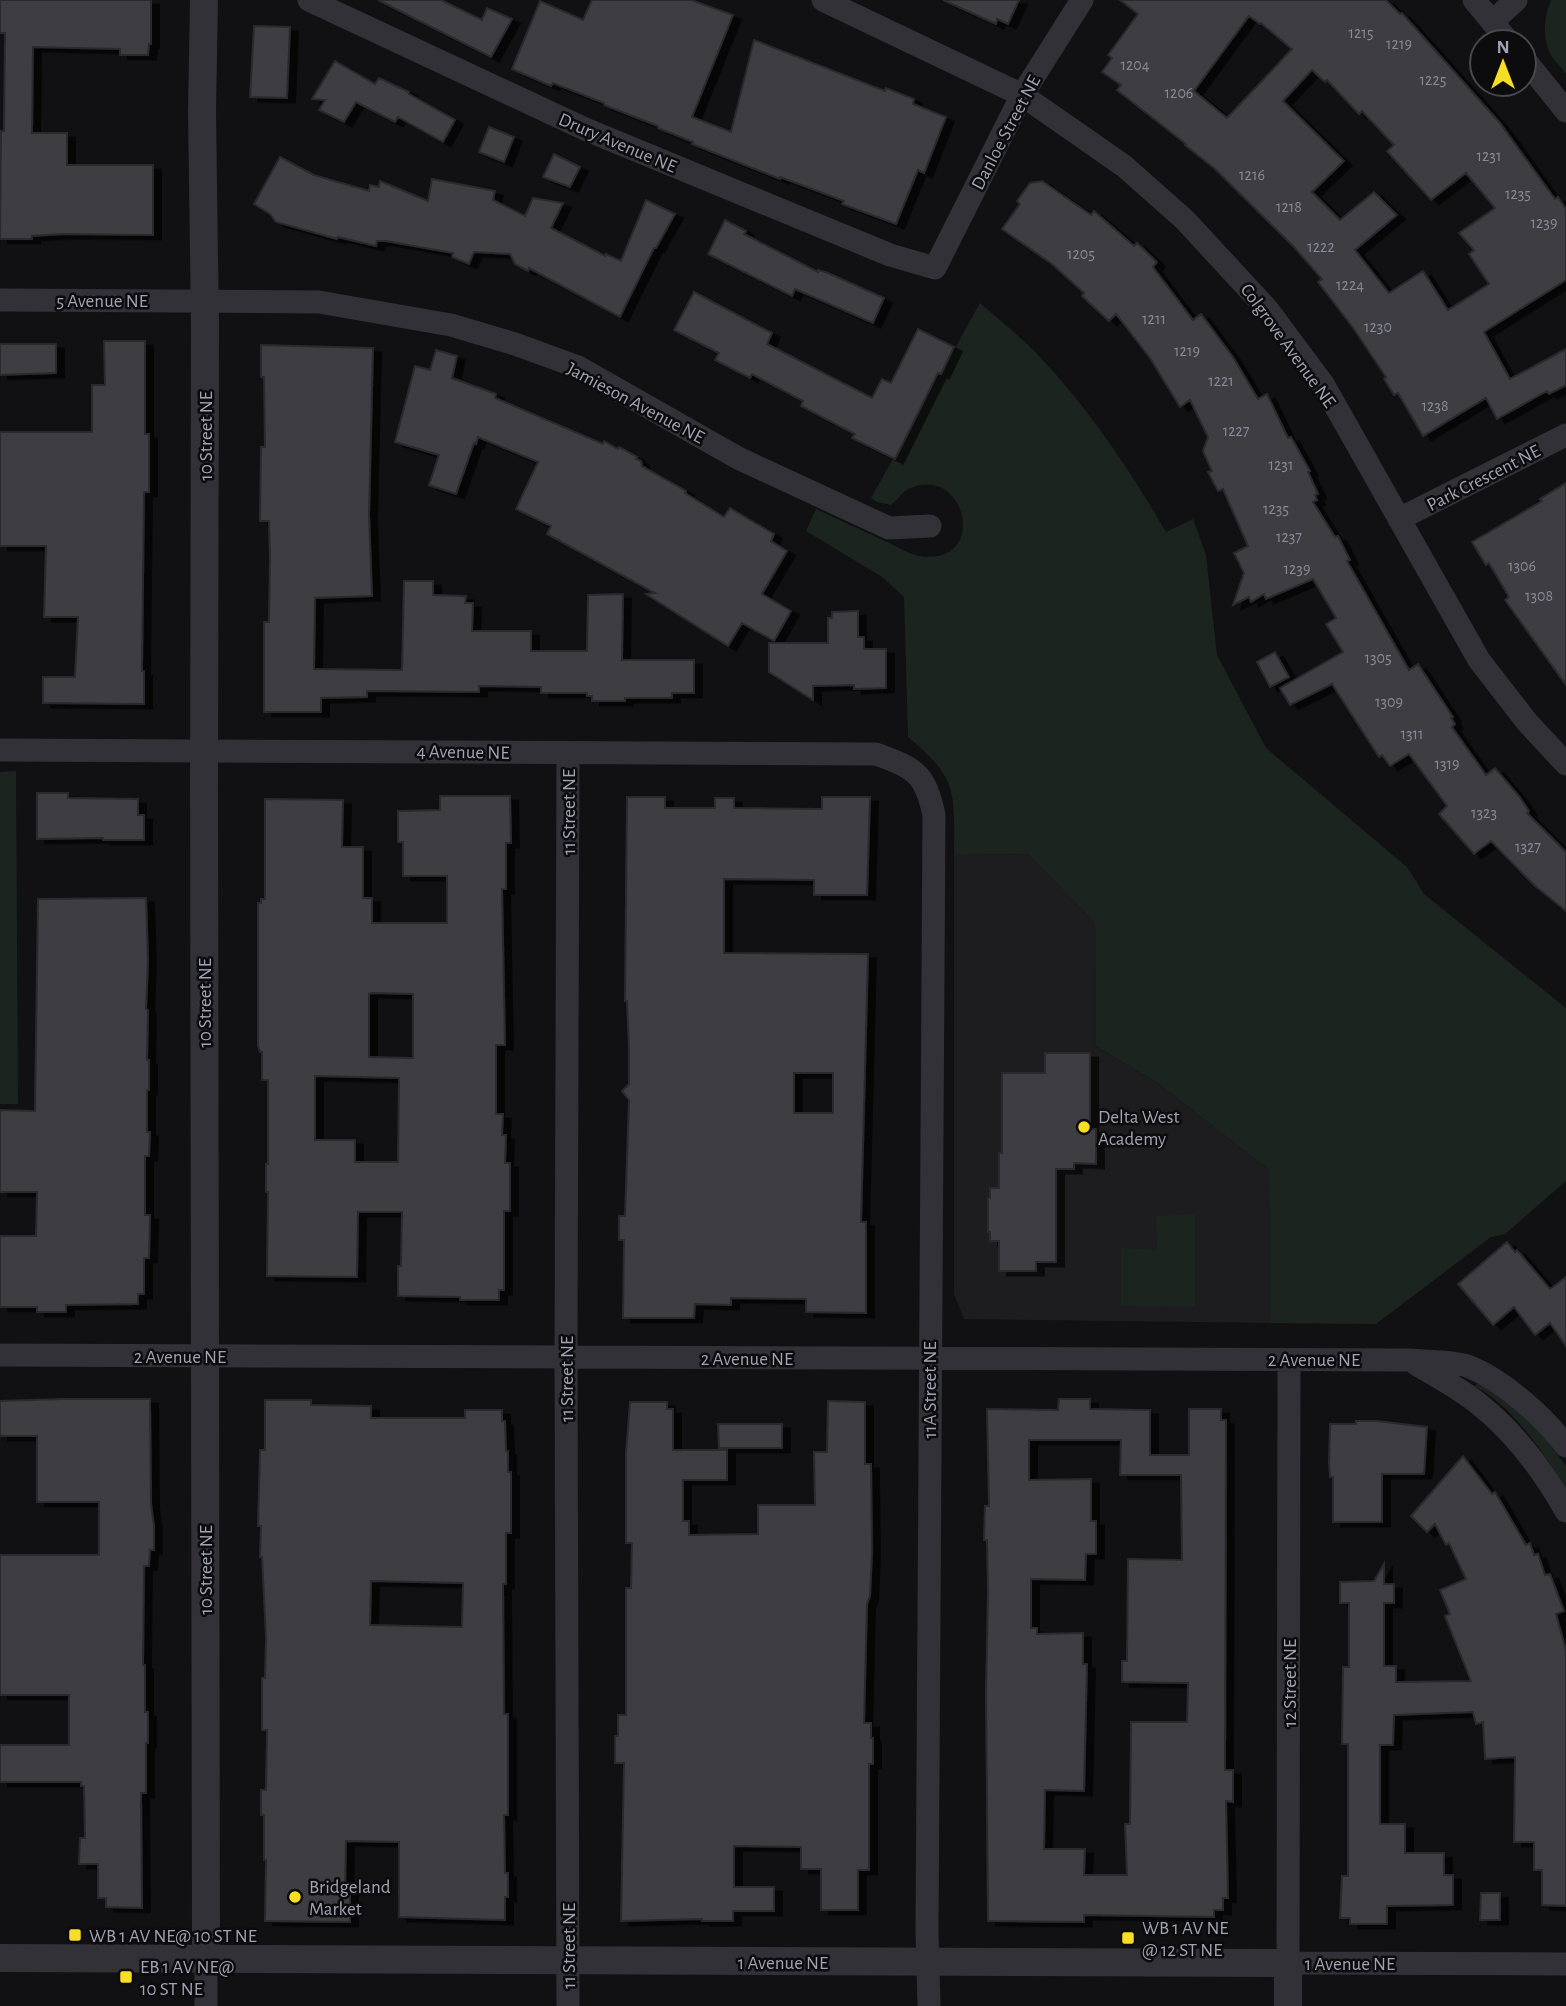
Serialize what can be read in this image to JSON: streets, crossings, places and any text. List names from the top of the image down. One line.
{"streets":{"street":["Danloe Street NE","Drury Avenue NE","5 Avenue NE","Colgrove Avenue NE","Jamieson Avenue NE","10 Street NE","Park Crescent NE","4 Avenue NE","11 Street NE","2 Avenue NE","11A Street NE","12 Street NE","1 Avenue NE"]},"crossings":[["Danloe Street NE","Drury Avenue NE"],["Danloe Street NE","Colgrove Avenue NE"],["5 Avenue NE","Jamieson Avenue NE"],["5 Avenue NE","10 Street NE"],["Colgrove Avenue NE","Park Crescent NE"],["Jamieson Avenue NE","10 Street NE"],["10 Street NE","4 Avenue NE"],["10 Street NE","2 Avenue NE"],["10 Street NE","1 Avenue NE"],["4 Avenue NE","11 Street NE"],["4 Avenue NE","11A Street NE"],["11 Street NE","2 Avenue NE"],["11 Street NE","1 Avenue NE"],["2 Avenue NE","11A Street NE"],["2 Avenue NE","12 Street NE"],["11A Street NE","1 Avenue NE"],["12 Street NE","1 Avenue NE"]],"places":{"other":["Delta West Academy","Bridgeland Market"],"transit":["WB 1 AV NE@ 10 ST NE","WB 1 AV NE @ 12 ST NE","EB 1 AV NE@ 10 ST NE"]},"house_numbers":["1215","1219","1204","1225","1206","1231","1216","1235","1218","1239","1222","1205","1224","1211","1230","1219","1221","1238","1227","1231","1235","1237","1306","1239","1308","1305","1309","1311","1319","1323","1327"],"north":"top"}
